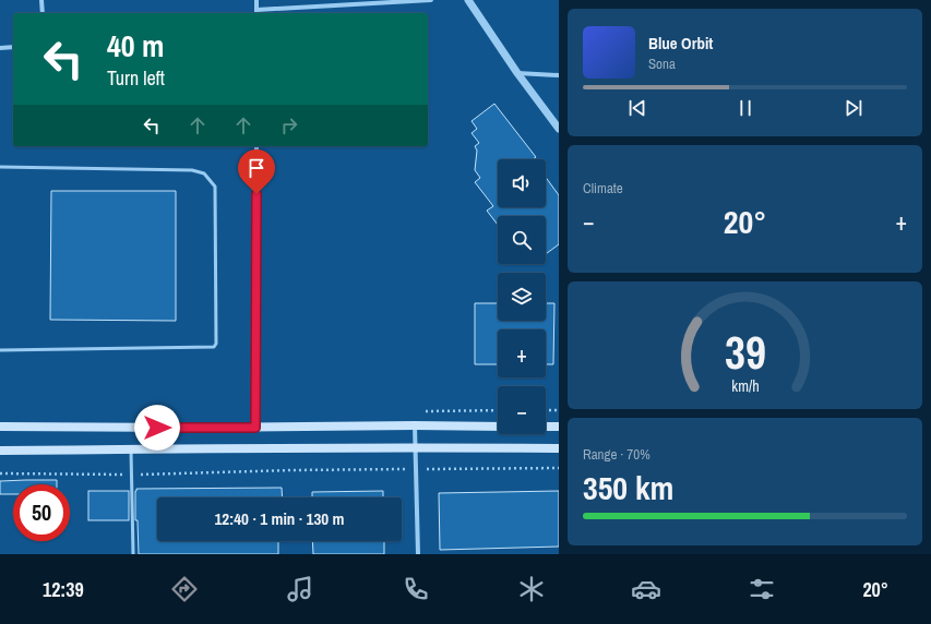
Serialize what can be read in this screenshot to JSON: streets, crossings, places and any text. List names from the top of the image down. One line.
{"page":{"turn":["40 m","Turn left"],"song":["Blue Orbit","Sona"],"tile":["Climate",["Range · 70%","350 km"]],"map_buttons":["+","−"],"heat":["−","20°","+"],"limit":"50","trip":"12:40 · 1 min · 130 m","tabs":["12:39","20°"],"gauge":["39","km/h"]}}
